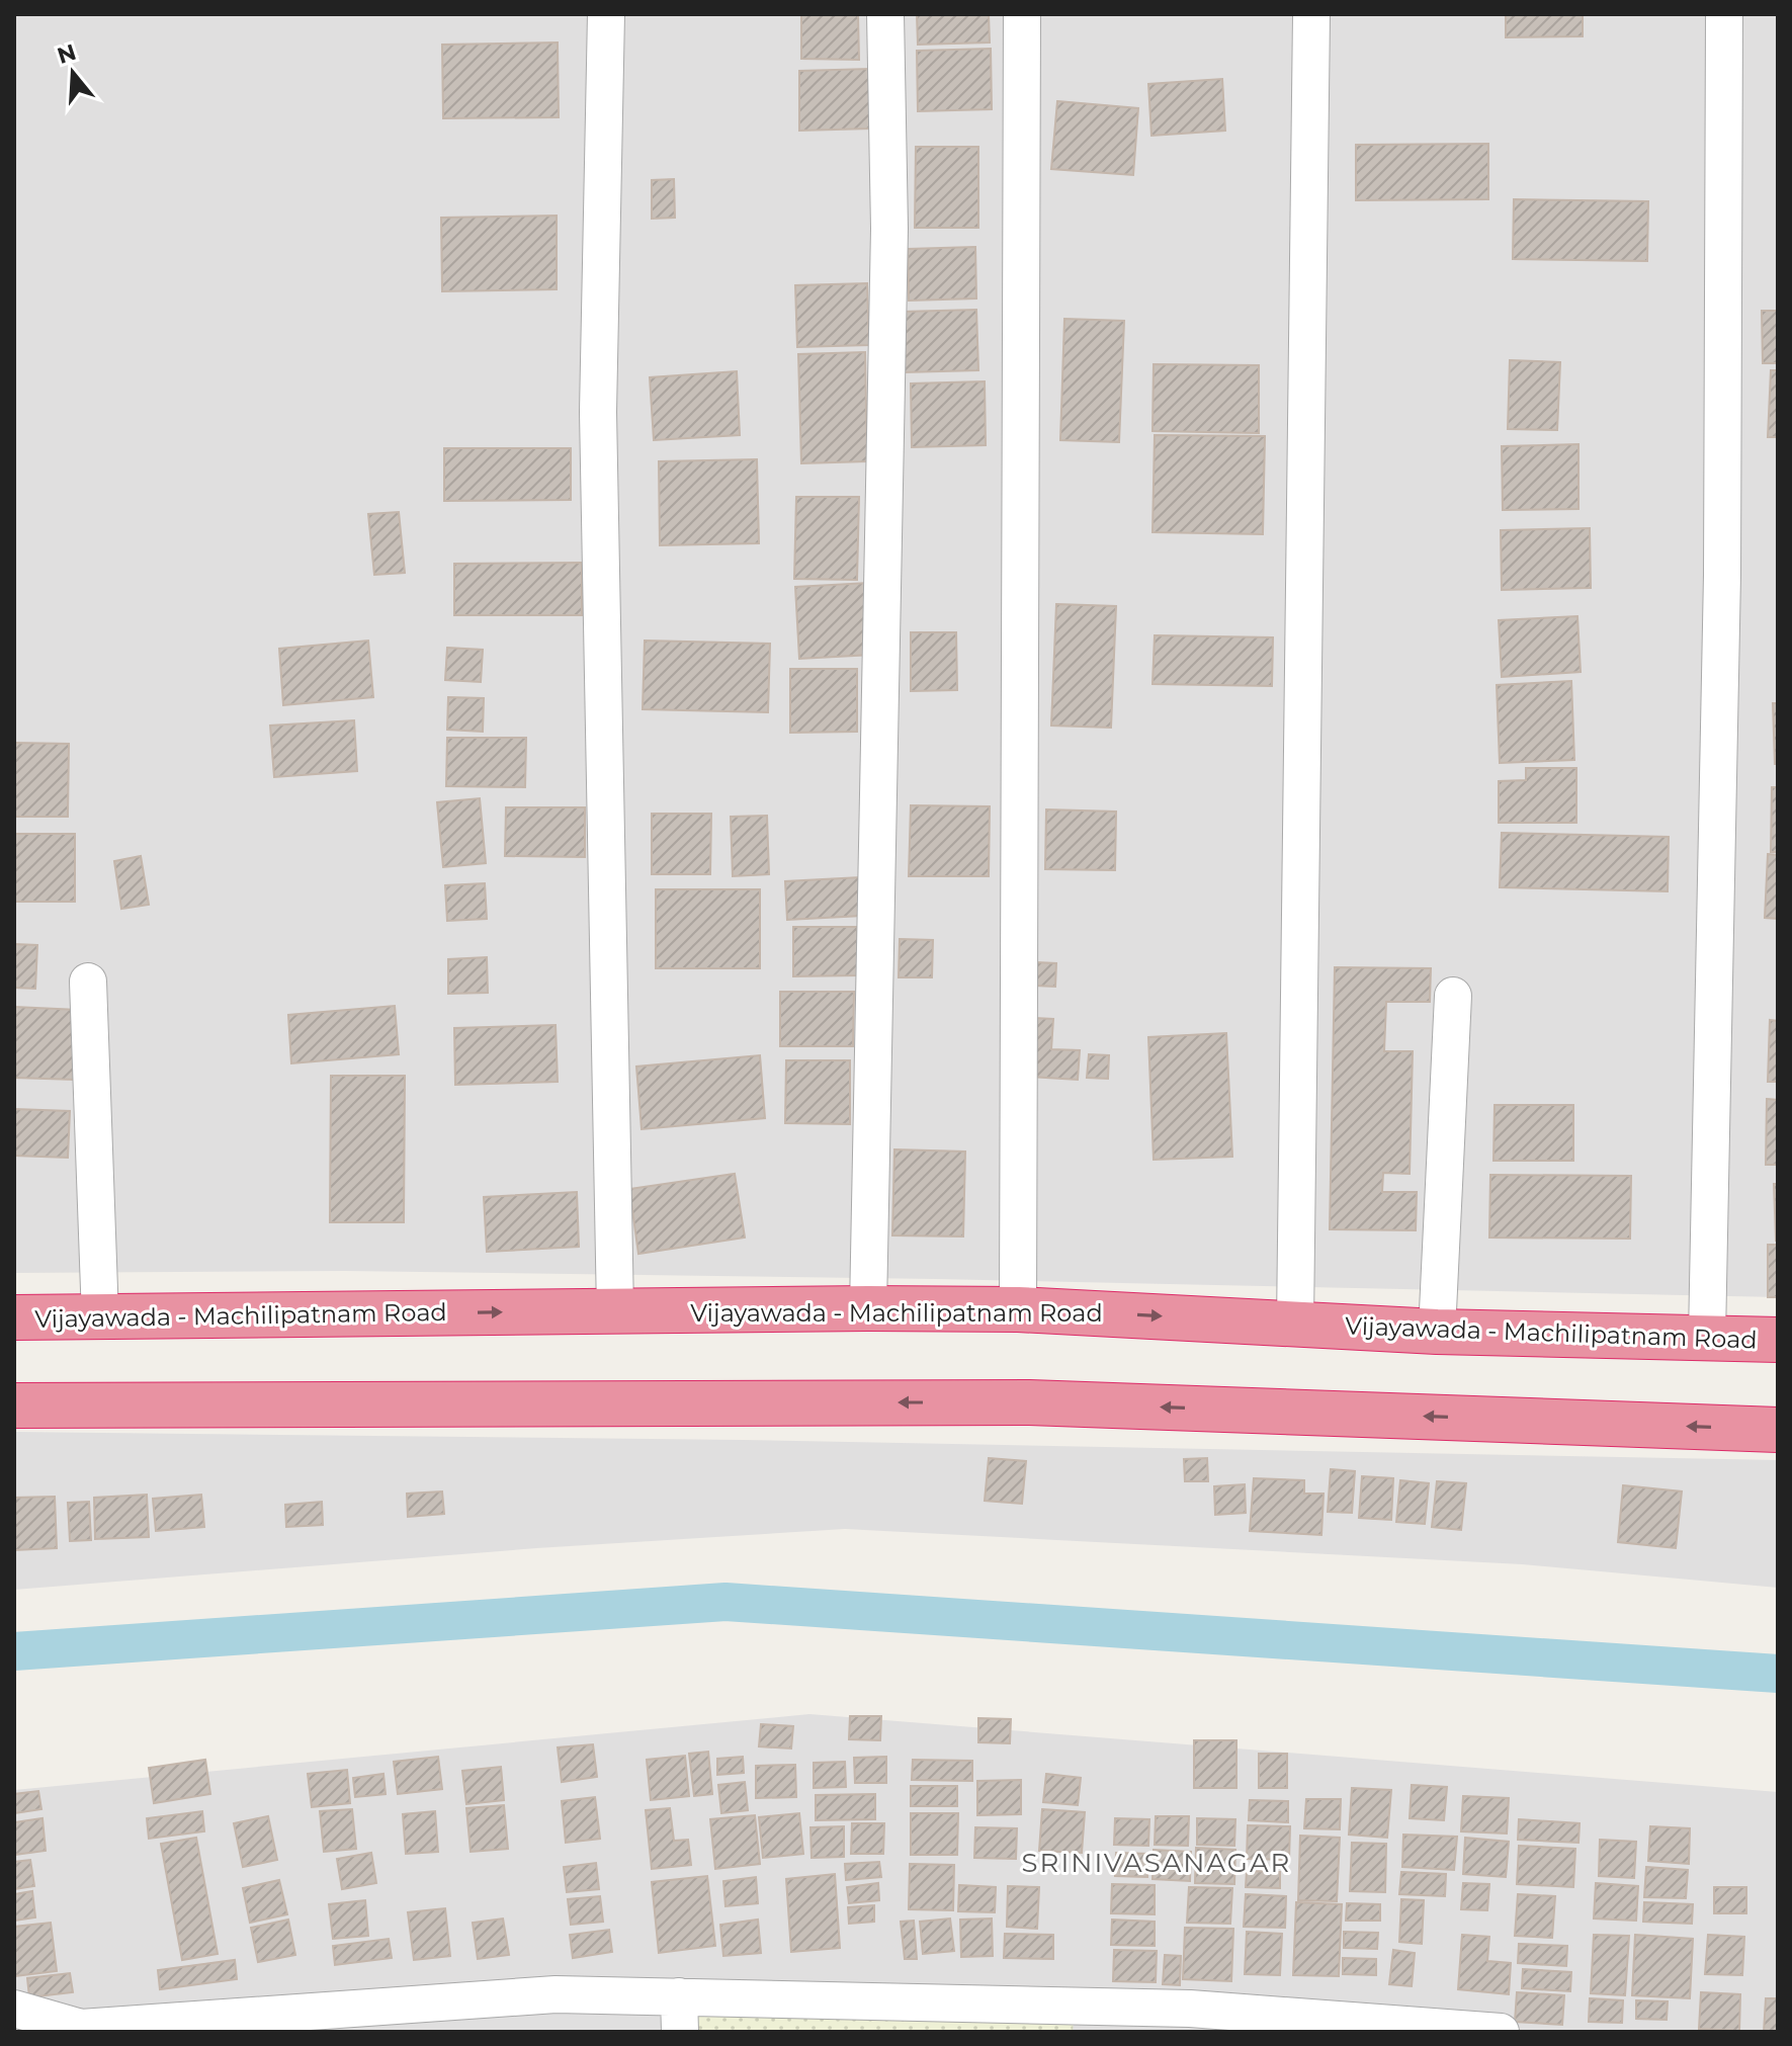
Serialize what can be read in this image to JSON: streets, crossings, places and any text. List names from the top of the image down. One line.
{"streets":{"highway":["Vijayawada - Machilipatnam Road"]},"districts":["SRINIVASANAGAR"],"north":"top"}
